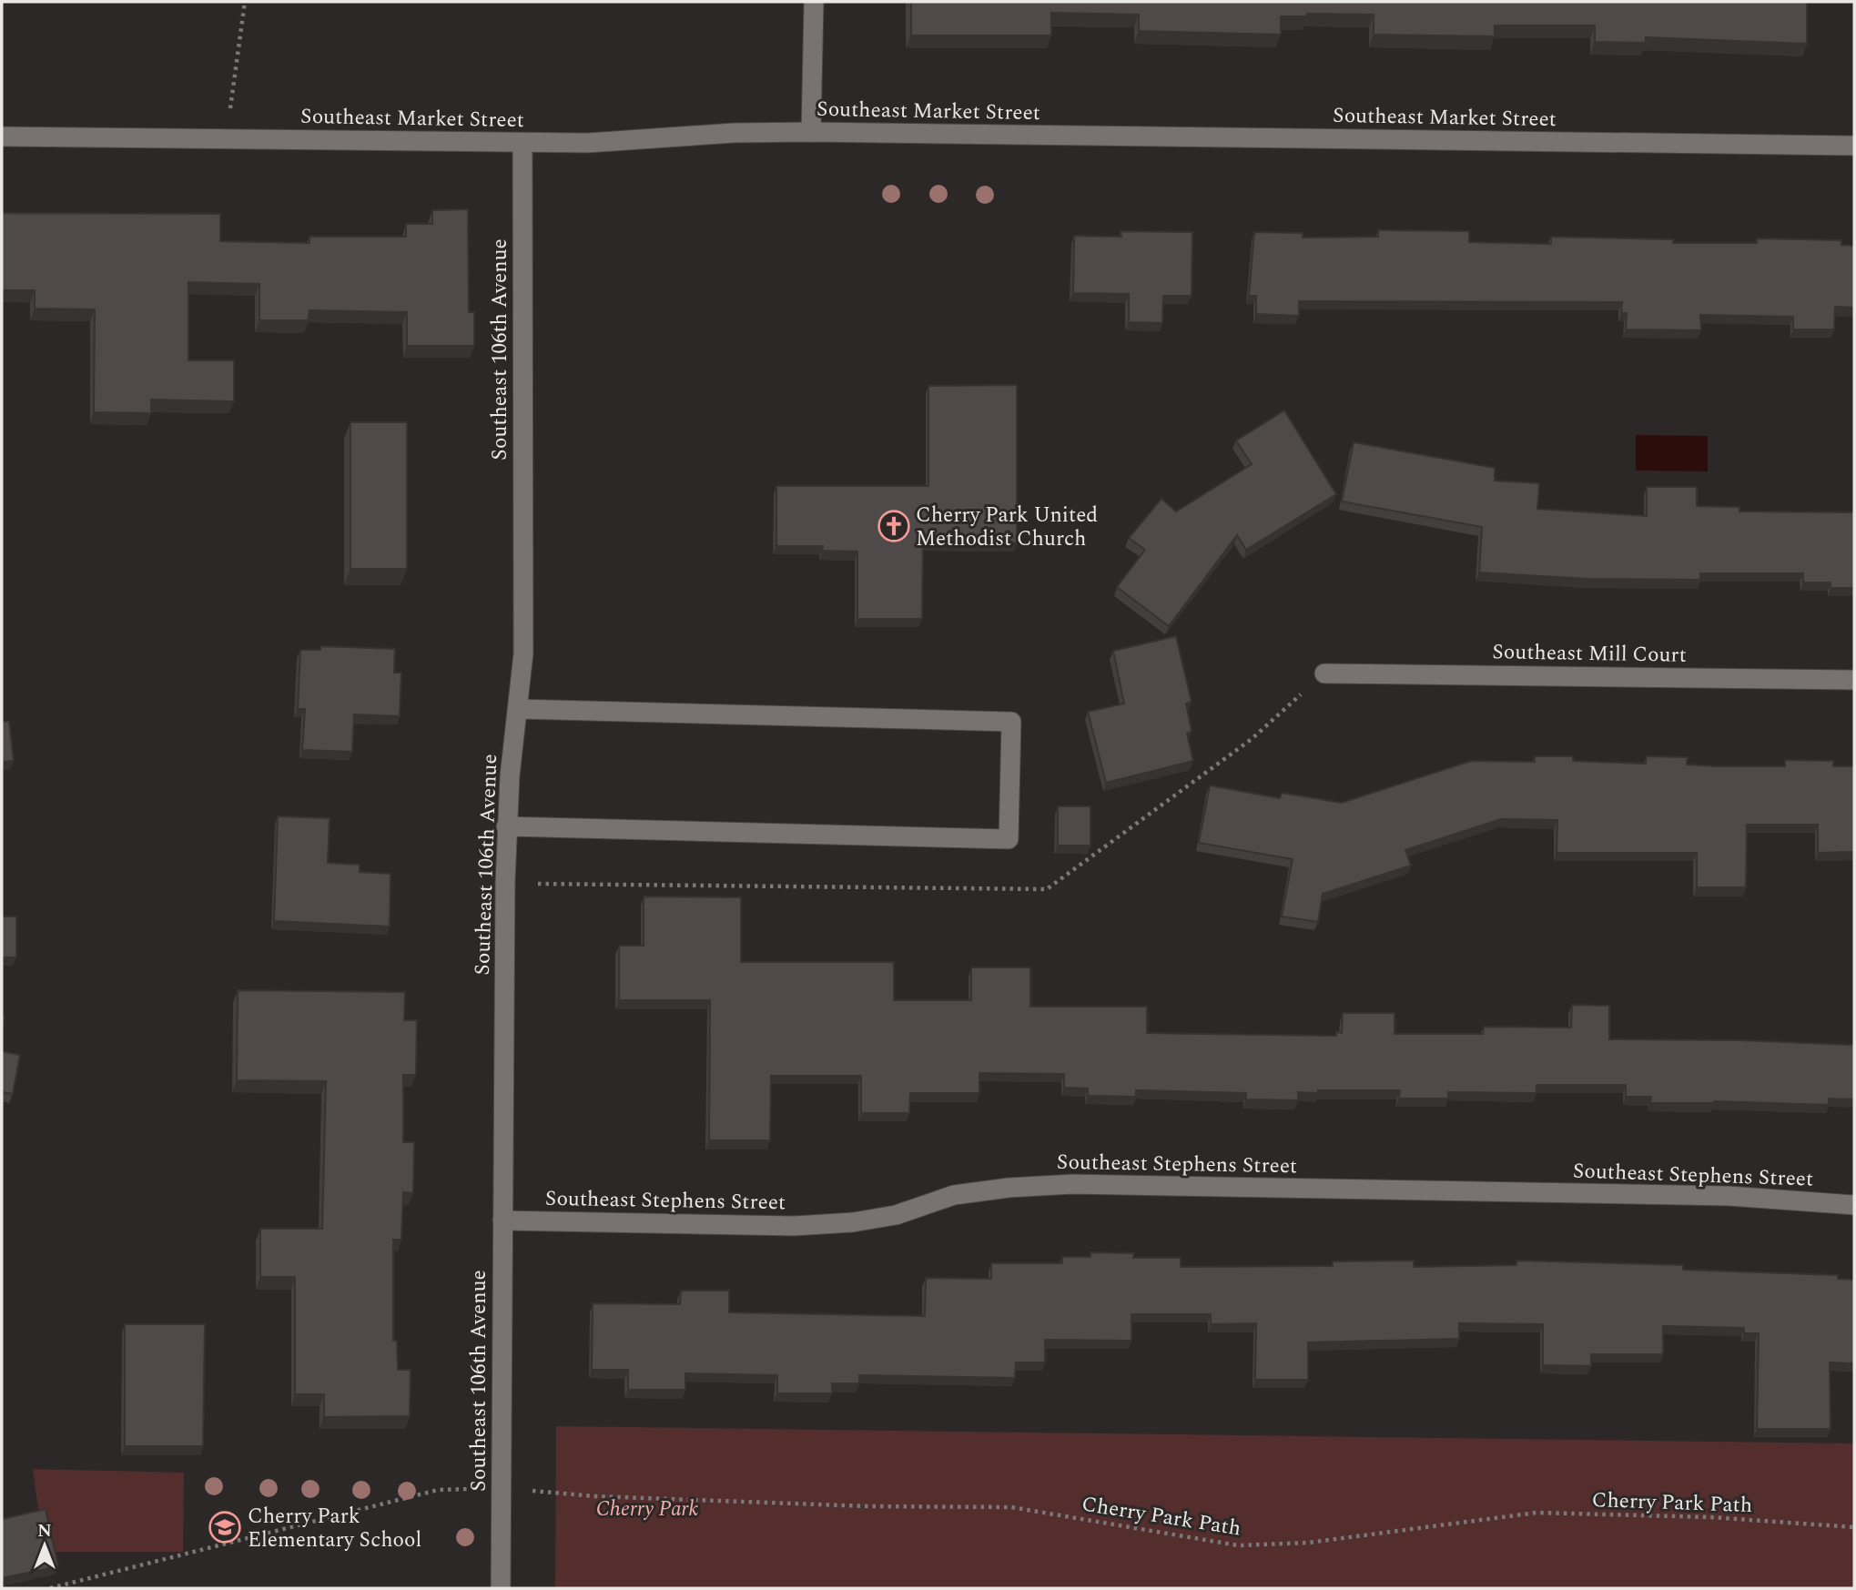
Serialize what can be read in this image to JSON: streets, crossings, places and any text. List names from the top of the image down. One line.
{"streets":{"street":["Southeast Market Street","Southeast 106th Avenue","Southeast Mill Court","Southeast Stephens Street"],"path":["Cherry Park Path"]},"crossings":[["Southeast Market Street","Southeast 106th Avenue"],["Southeast 106th Avenue","Southeast Stephens Street"],["Southeast 106th Avenue","Cherry Park Path"]],"parks":["Cherry Park"],"places":{"church":["Cherry Park United Methodist Church"],"school or university":["Cherry Park Elementary School"]},"north":"top"}
